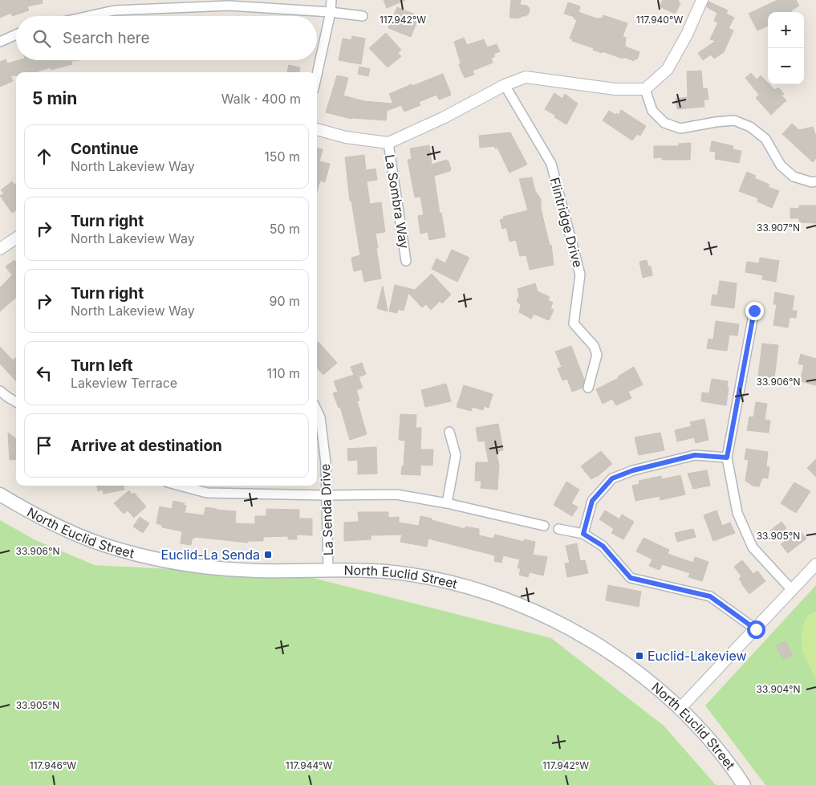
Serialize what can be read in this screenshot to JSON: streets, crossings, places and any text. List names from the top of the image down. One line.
{"streets":{"main road":["North Euclid Street"],"street":["La Sombra Way","Flintridge Drive","La Senda Drive"]},"crossings":[["La Senda Drive","North Euclid Street"]],"places":{"transit":["Euclid-La Senda","Euclid-Lakeview"]},"page":{"map_buttons":["+","−"],"search":"Search here","heading":["5 min","Walk · 400 m"],"list":[["Continue","North Lakeview Way","150 m"],["Turn right","North Lakeview Way","50 m"],["Turn right","North Lakeview Way","90 m"],["Turn left","Lakeview Terrace","110 m"],"Arrive at destination"]},"coordinates":["117.942°W","117.940°W","33.907°N","33.906°N","33.905°N","33.904°N","117.946°W","117.944°W"]}
